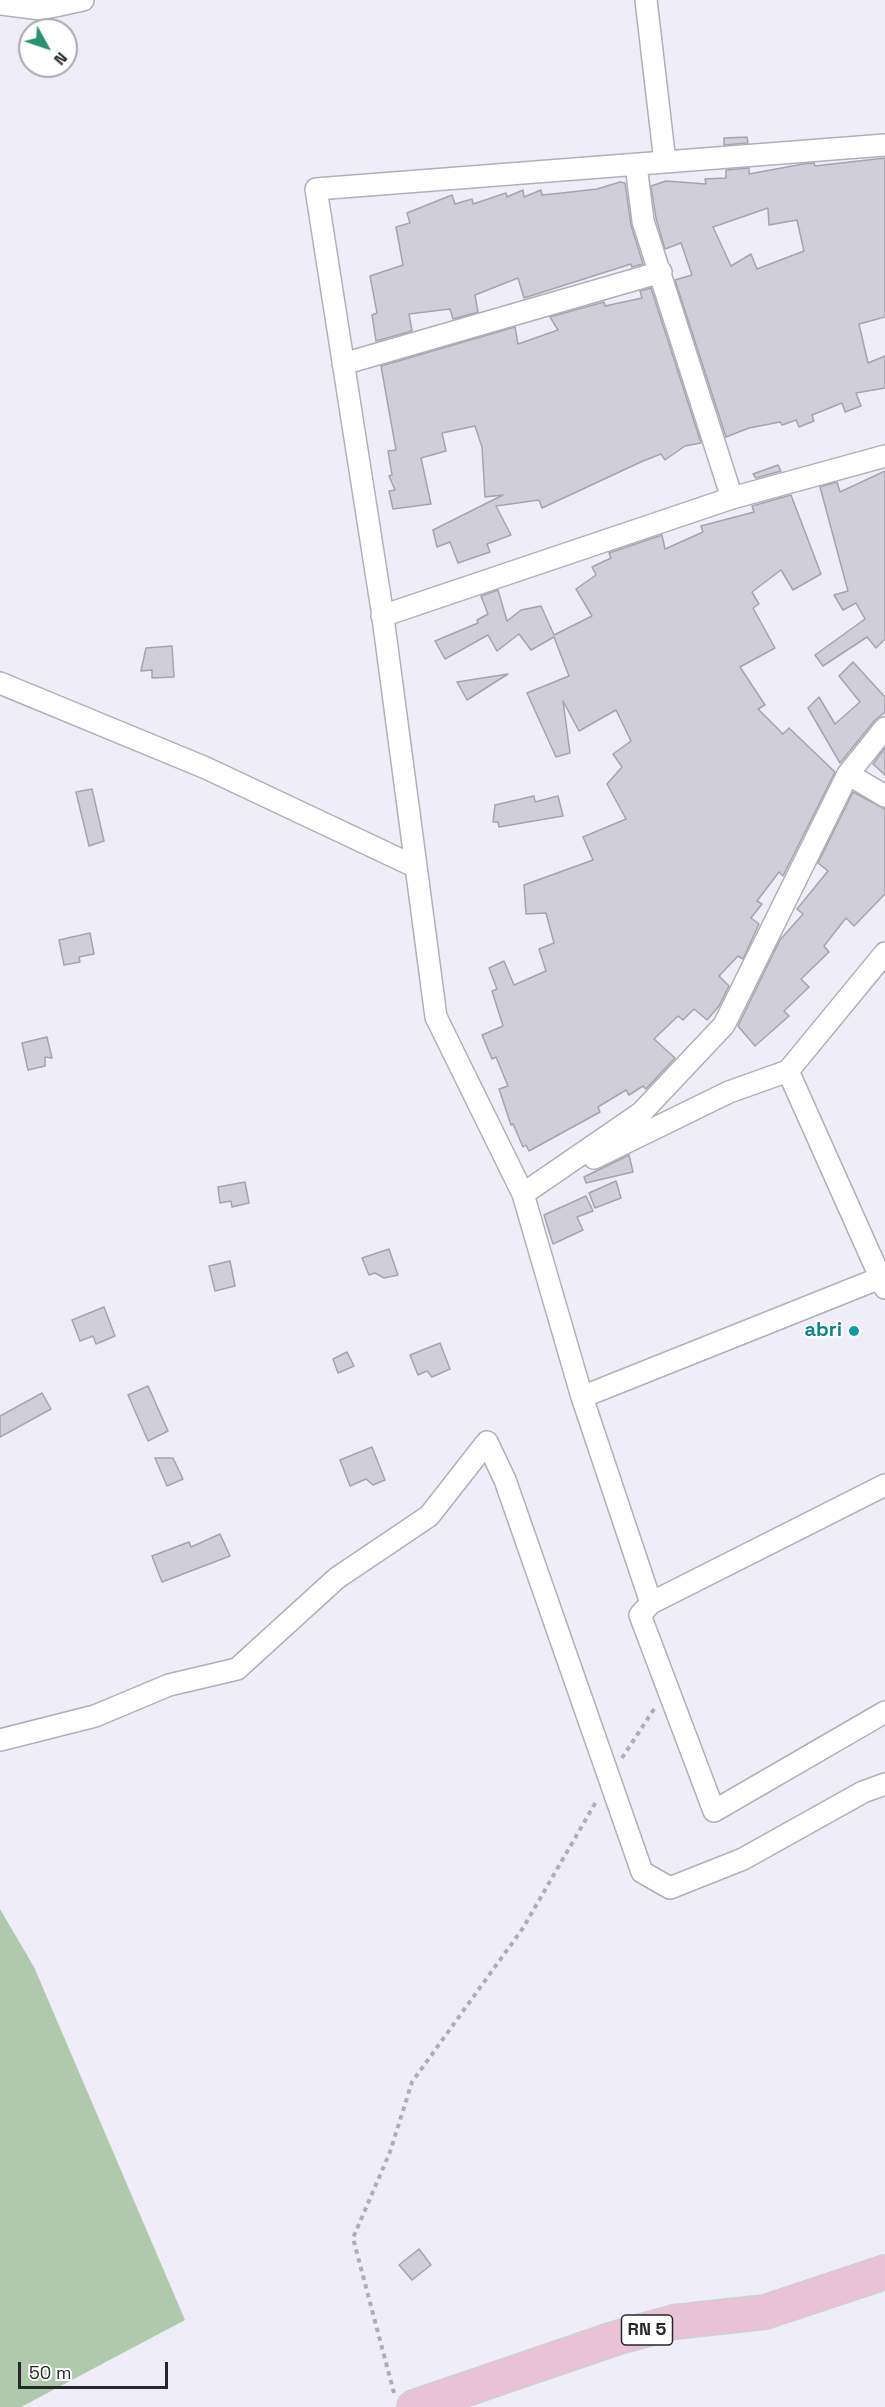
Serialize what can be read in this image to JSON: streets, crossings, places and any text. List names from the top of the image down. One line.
{"streets":{"main road":["RN 5"]},"places":["abri"],"scale_bar":"50 m","north":"bottom right"}
